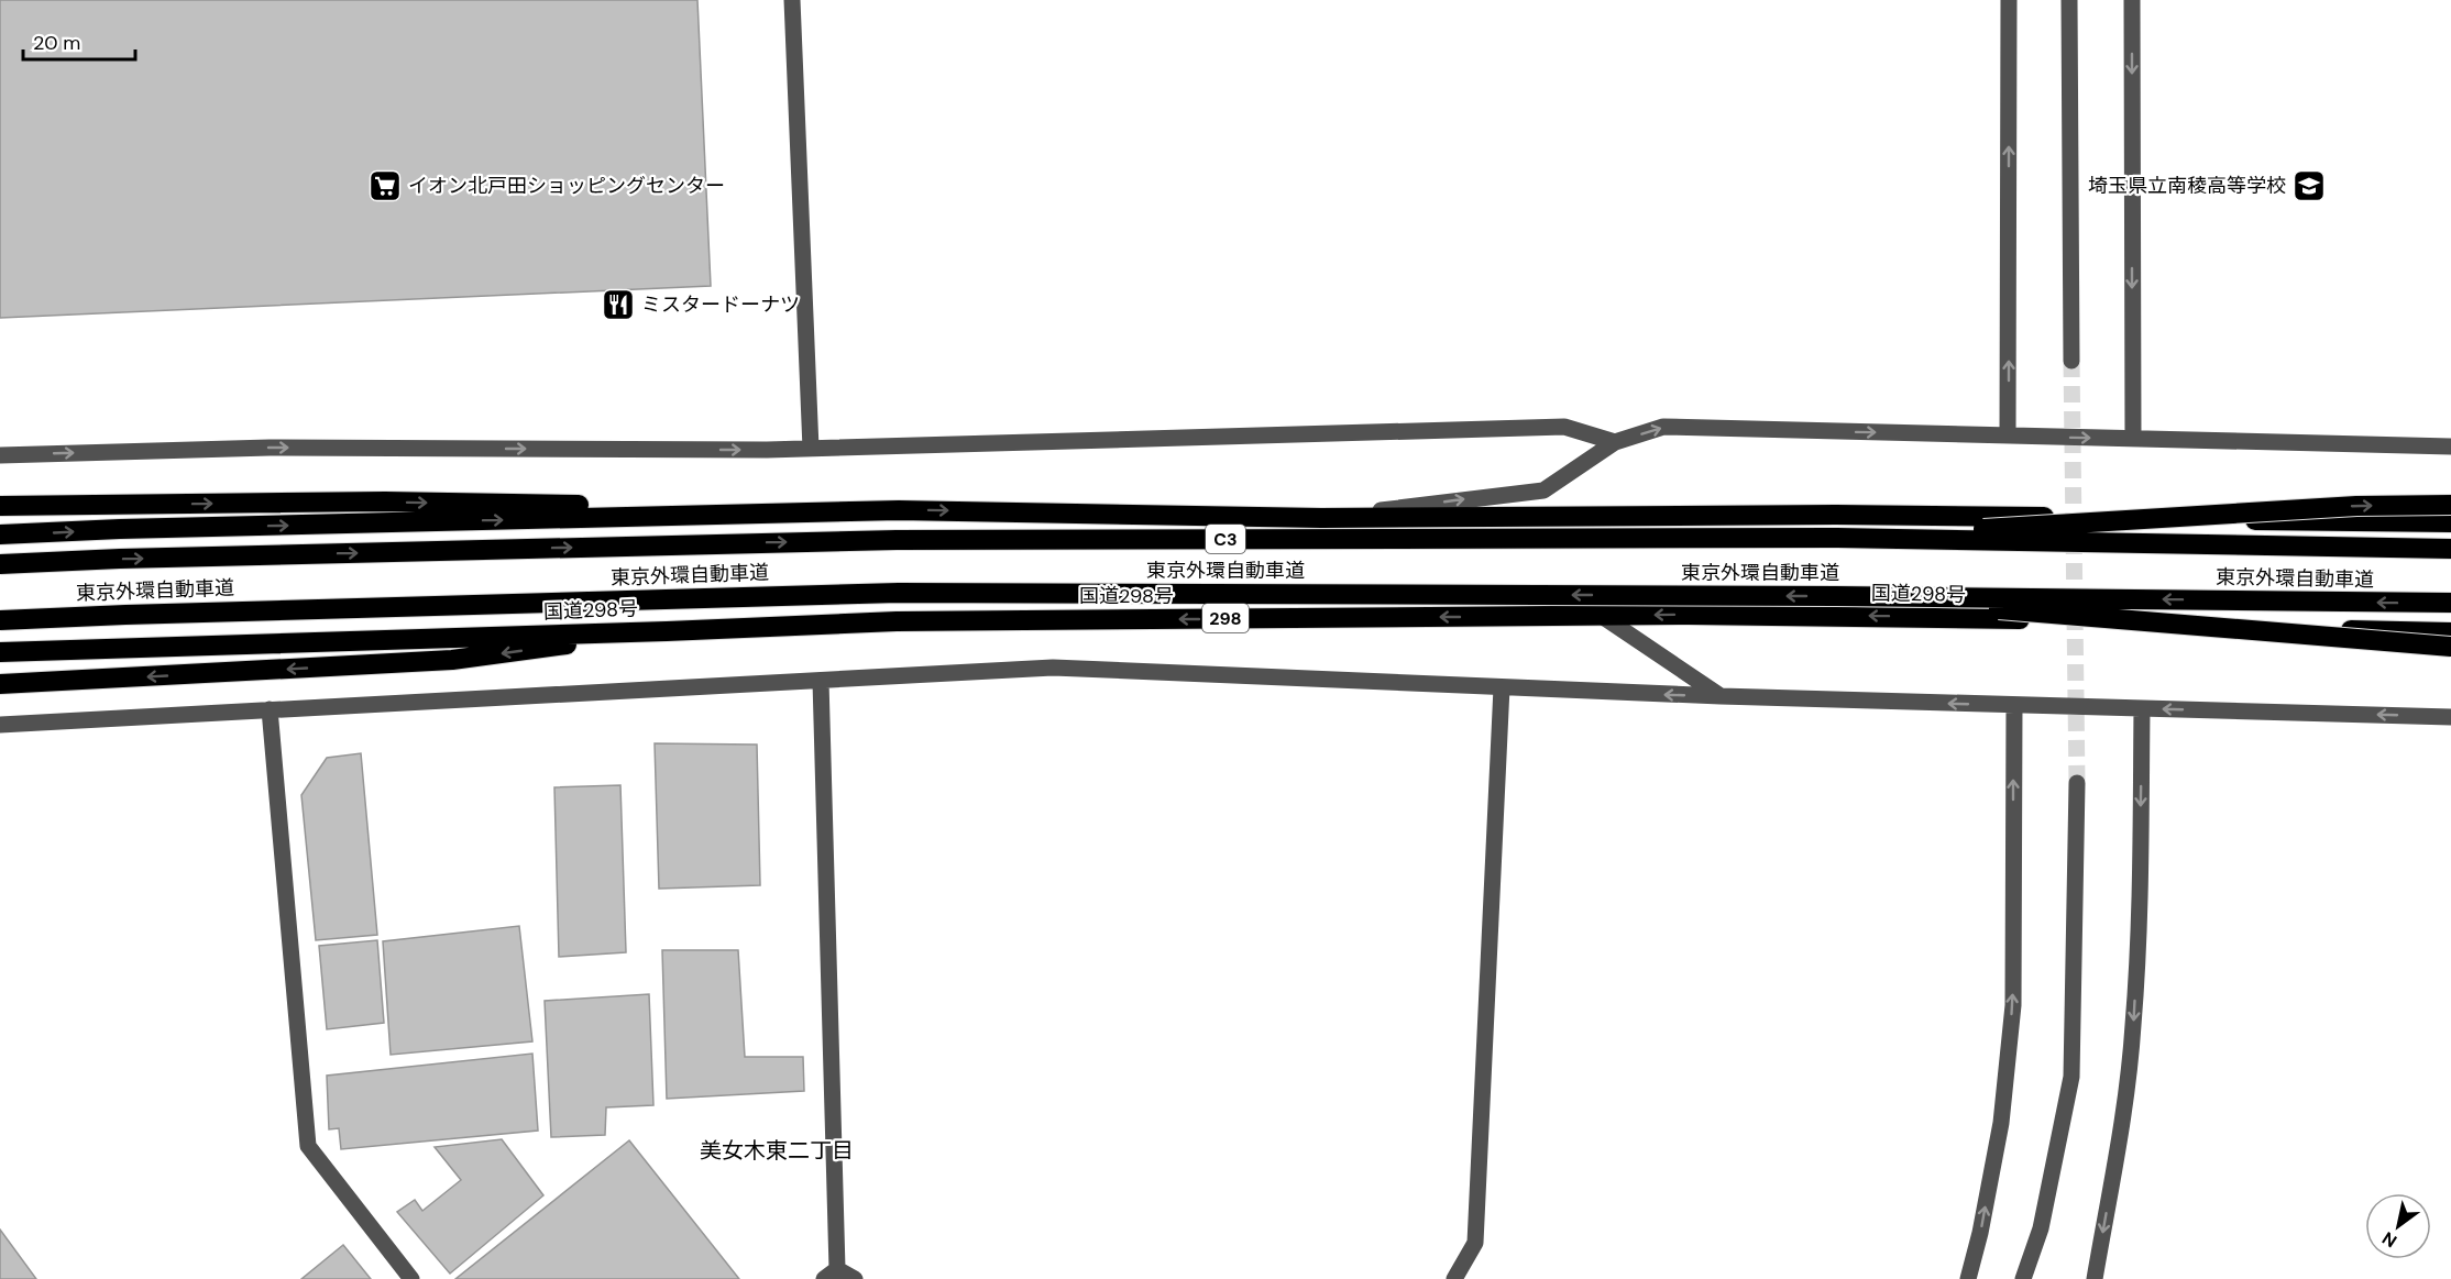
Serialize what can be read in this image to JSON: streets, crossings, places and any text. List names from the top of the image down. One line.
{"streets":{"highway":["C3","東京外環自動車道","国道298号","298"]},"districts":["美女木東二丁目"],"places":{"supermarket":["イオン北戸田ショッピングセンター"],"school or university":["埼玉県立南稜高等学校"],"restaurant":["ミスタードーナツ"]},"scale_bar":"20 m","north":"bottom left"}
